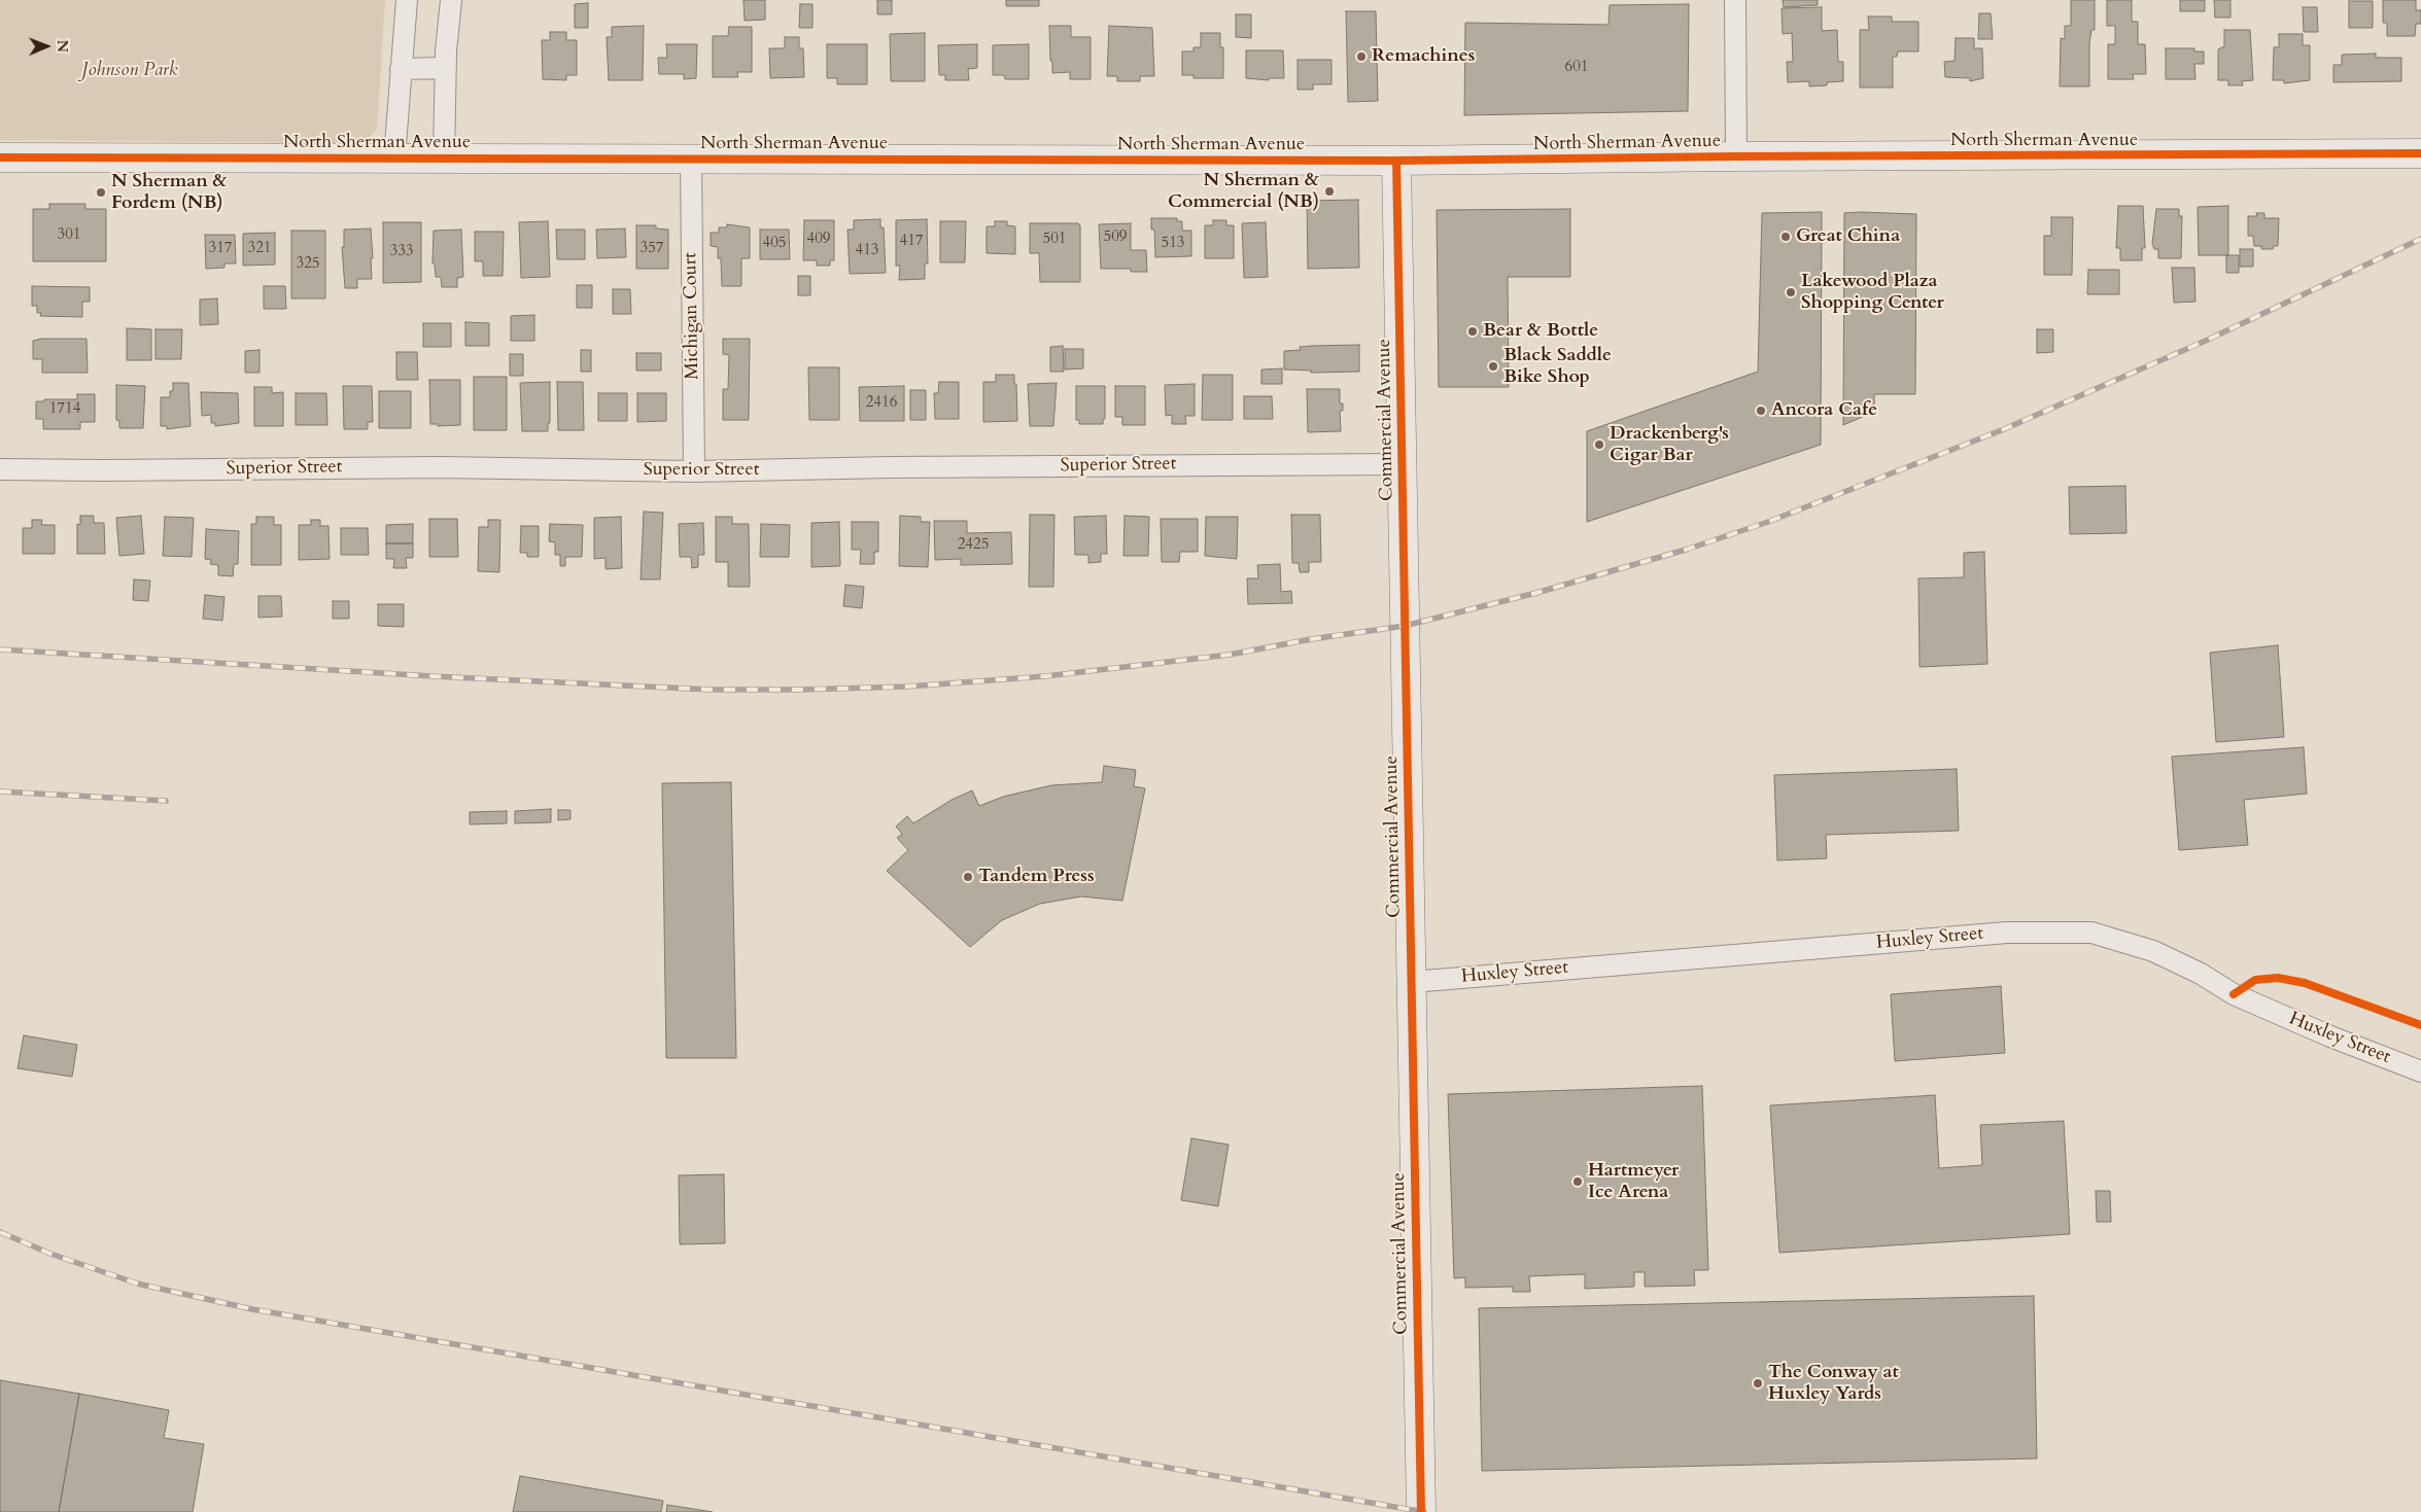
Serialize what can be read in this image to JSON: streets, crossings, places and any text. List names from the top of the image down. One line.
{"streets":{"street":["North Sherman Avenue","Michigan Court","Commercial Avenue","Superior Street","Huxley Street"]},"crossings":[["North Sherman Avenue","Michigan Court"],["North Sherman Avenue","Commercial Avenue"],["Michigan Court","Superior Street"],["Commercial Avenue","Superior Street"],["Commercial Avenue","Huxley Street"]],"parks":["Johnson Park"],"places":["Remachines","N Sherman & Commercial (NB)","N Sherman & Fordem (NB)","Great China","Lakewood Plaza Shopping Center","Bear & Bottle","Black Saddle Bike Shop","Ancora Cafe","Drackenberg's Cigar Bar","Tandem Press","Hartmeyer Ice Arena","The Conway at Huxley Yards"],"house_numbers":["601","301","509","409","501","417","405","513","317","321","357","413","333","325","2416","1714","2425"],"north":"right"}
